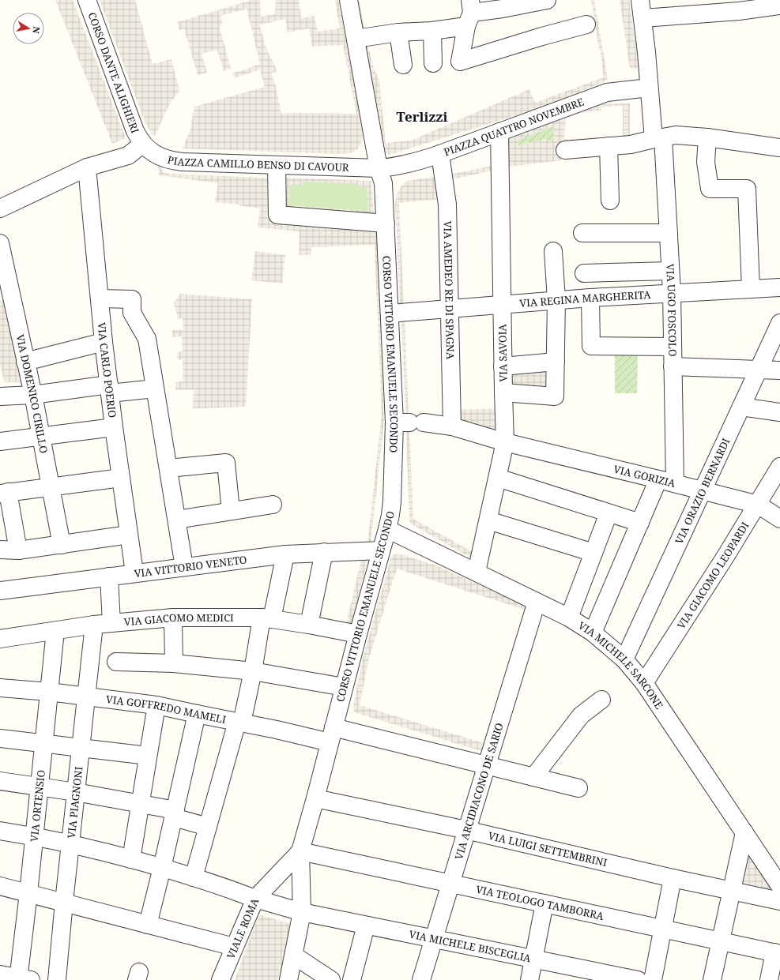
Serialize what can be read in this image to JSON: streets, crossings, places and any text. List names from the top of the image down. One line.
{"streets":{"street":["CORSO DANTE ALIGHIERI","PIAZZA QUATTRO NOVEMBRE","PIAZZA CAMILLO BENSO DI CAVOUR","VIA AMEDEO RE DI SPAGNA","VIA REGINA MARGHERITA","VIA UGO FOSCOLO","VIA SAVOIA","CORSO VITTORIO EMANUELE SECONDO","VIA CARLO POERIO","VIA DOMENICO CIRILLO","VIA GORIZIA","VIA ORAZIO BERNARDI","VIA VITTORIO VENETO","VIA GIACOMO LEOPARDI","VIA GIACOMO MEDICI","VIA MICHELE SARCONE","VIA GOFFREDO MAMELI","VIA ARCIDIACONO DE SARIO","VIA PIAGNONI","VIA ORTENSIO","VIA LUIGI SETTEMBRINI","VIA TEOLOGO TAMBORRA","VIALE ROMA","VIA MICHELE BISCEGLIA"]},"crossings":[["CORSO DANTE ALIGHIERI","PIAZZA CAMILLO BENSO DI CAVOUR"],["PIAZZA QUATTRO NOVEMBRE","PIAZZA CAMILLO BENSO DI CAVOUR"],["PIAZZA QUATTRO NOVEMBRE","VIA AMEDEO RE DI SPAGNA"],["PIAZZA QUATTRO NOVEMBRE","VIA UGO FOSCOLO"],["PIAZZA QUATTRO NOVEMBRE","VIA SAVOIA"],["PIAZZA QUATTRO NOVEMBRE","CORSO VITTORIO EMANUELE SECONDO"],["PIAZZA CAMILLO BENSO DI CAVOUR","CORSO VITTORIO EMANUELE SECONDO"],["VIA AMEDEO RE DI SPAGNA","VIA REGINA MARGHERITA"],["VIA AMEDEO RE DI SPAGNA","VIA GORIZIA"],["VIA REGINA MARGHERITA","VIA UGO FOSCOLO"],["VIA REGINA MARGHERITA","VIA SAVOIA"],["VIA REGINA MARGHERITA","CORSO VITTORIO EMANUELE SECONDO"],["VIA UGO FOSCOLO","VIA GORIZIA"],["VIA SAVOIA","VIA GORIZIA"],["VIA SAVOIA","VIA MICHELE SARCONE"],["CORSO VITTORIO EMANUELE SECONDO","VIA GORIZIA"],["CORSO VITTORIO EMANUELE SECONDO","VIA VITTORIO VENETO"],["CORSO VITTORIO EMANUELE SECONDO","VIA GIACOMO MEDICI"],["CORSO VITTORIO EMANUELE SECONDO","VIA MICHELE SARCONE"],["CORSO VITTORIO EMANUELE SECONDO","VIA GOFFREDO MAMELI"],["CORSO VITTORIO EMANUELE SECONDO","VIA LUIGI SETTEMBRINI"],["CORSO VITTORIO EMANUELE SECONDO","VIA TEOLOGO TAMBORRA"],["CORSO VITTORIO EMANUELE SECONDO","VIALE ROMA"],["CORSO VITTORIO EMANUELE SECONDO","VIA MICHELE BISCEGLIA"],["VIA CARLO POERIO","VIA VITTORIO VENETO"],["VIA GORIZIA","VIA ORAZIO BERNARDI"],["VIA GORIZIA","VIA GIACOMO LEOPARDI"],["VIA ORAZIO BERNARDI","VIA MICHELE SARCONE"],["VIA GIACOMO LEOPARDI","VIA MICHELE SARCONE"],["VIA GIACOMO MEDICI","VIA PIAGNONI"],["VIA GIACOMO MEDICI","VIA ORTENSIO"],["VIA MICHELE SARCONE","VIA ARCIDIACONO DE SARIO"],["VIA GOFFREDO MAMELI","VIA ARCIDIACONO DE SARIO"],["VIA GOFFREDO MAMELI","VIA PIAGNONI"],["VIA GOFFREDO MAMELI","VIA ORTENSIO"],["VIA ARCIDIACONO DE SARIO","VIA LUIGI SETTEMBRINI"],["VIA ARCIDIACONO DE SARIO","VIA TEOLOGO TAMBORRA"],["VIA ARCIDIACONO DE SARIO","VIA MICHELE BISCEGLIA"],["VIALE ROMA","VIA MICHELE BISCEGLIA"]],"districts":["Terlizzi"],"north":"right"}
